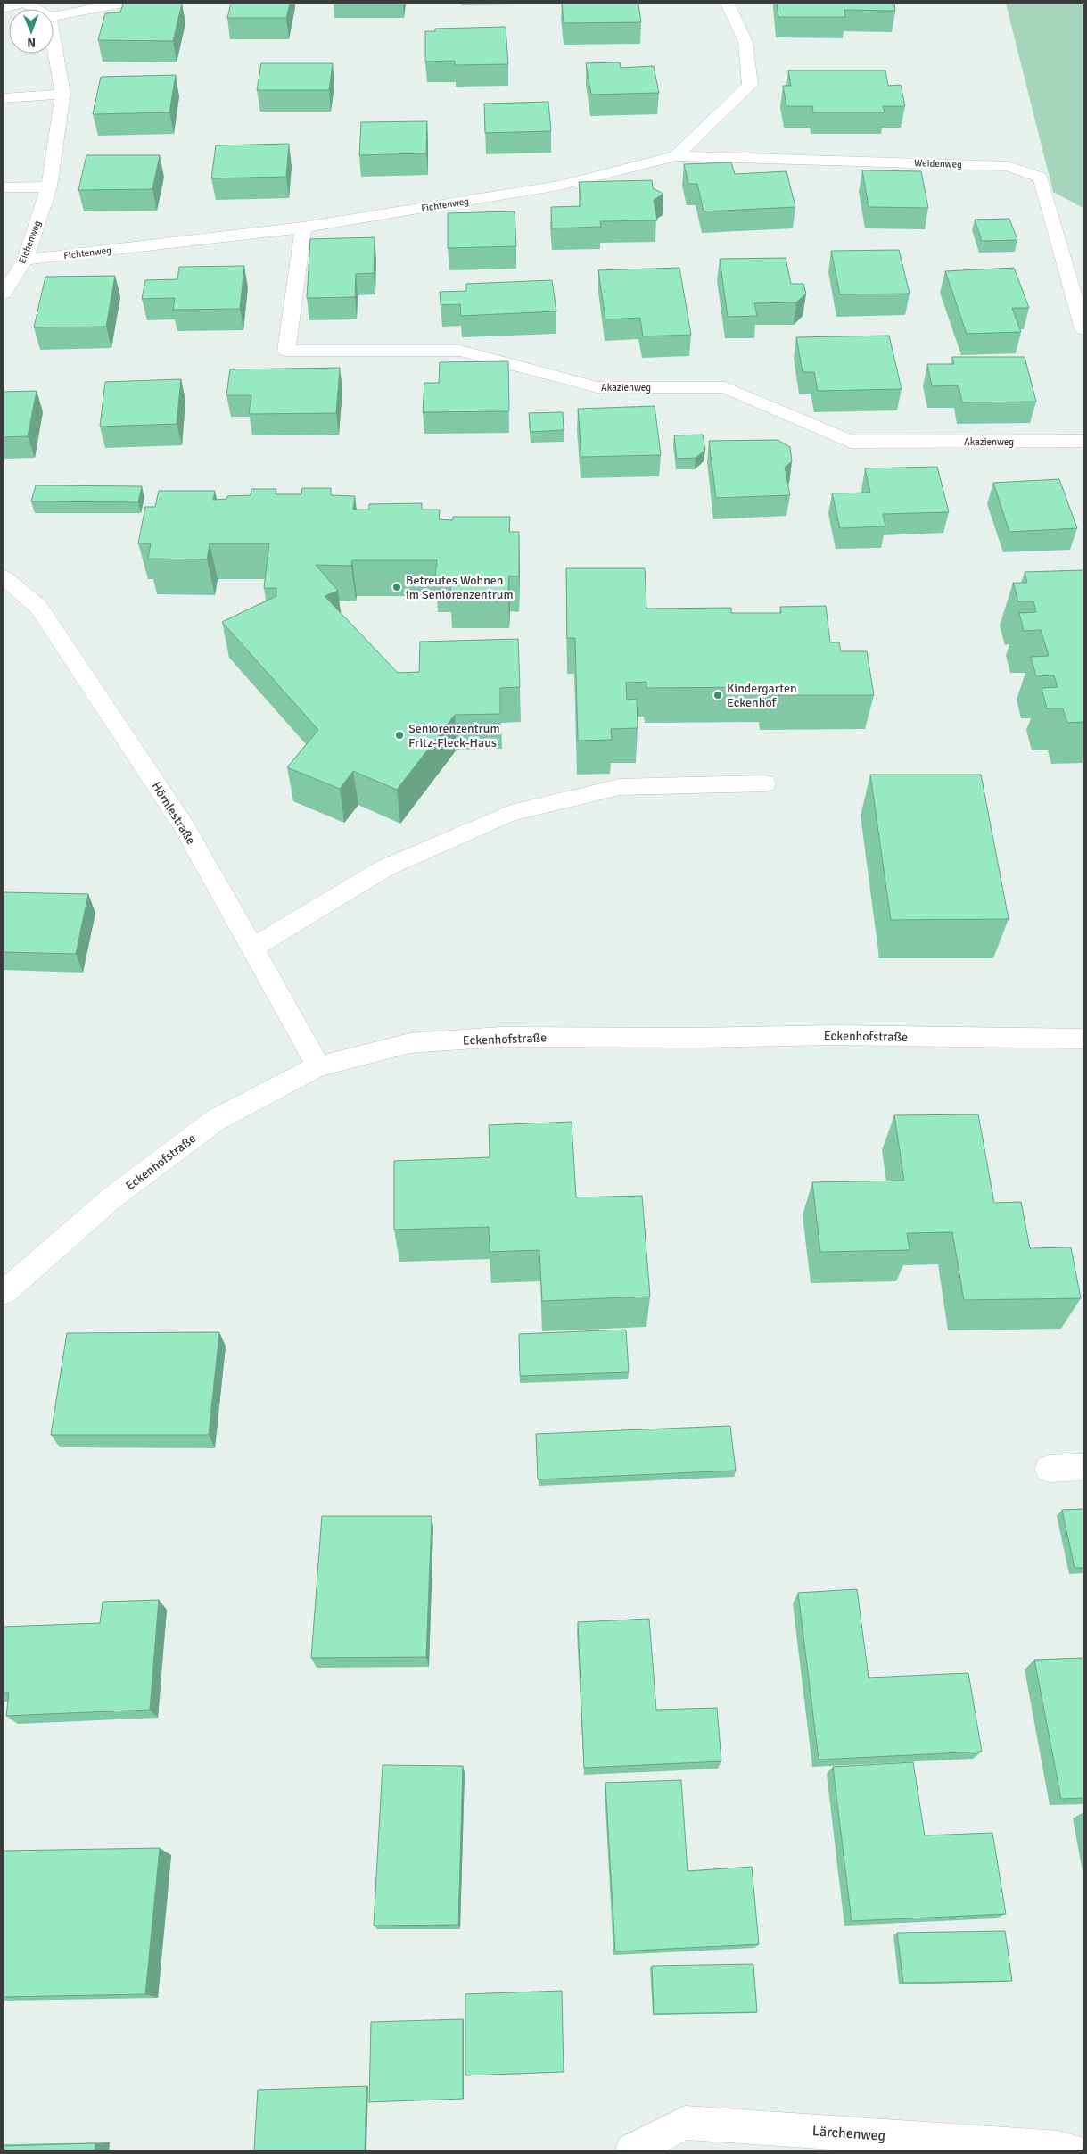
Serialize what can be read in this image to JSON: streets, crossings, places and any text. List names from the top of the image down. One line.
{"streets":{"street":["Weidenweg","Fichtenweg","Eichenweg","Akazienweg","Hörnlestraße","Eckenhofstraße","Lärchenweg"]},"crossings":[["Weidenweg","Fichtenweg"],["Fichtenweg","Eichenweg"],["Fichtenweg","Akazienweg"],["Hörnlestraße","Eckenhofstraße"]],"places":["Betreutes Wohnen im Seniorenzentrum","Kindergarten Eckenhof","Seniorenzentrum Fritz-Fleck-Haus"],"north":"bottom"}
